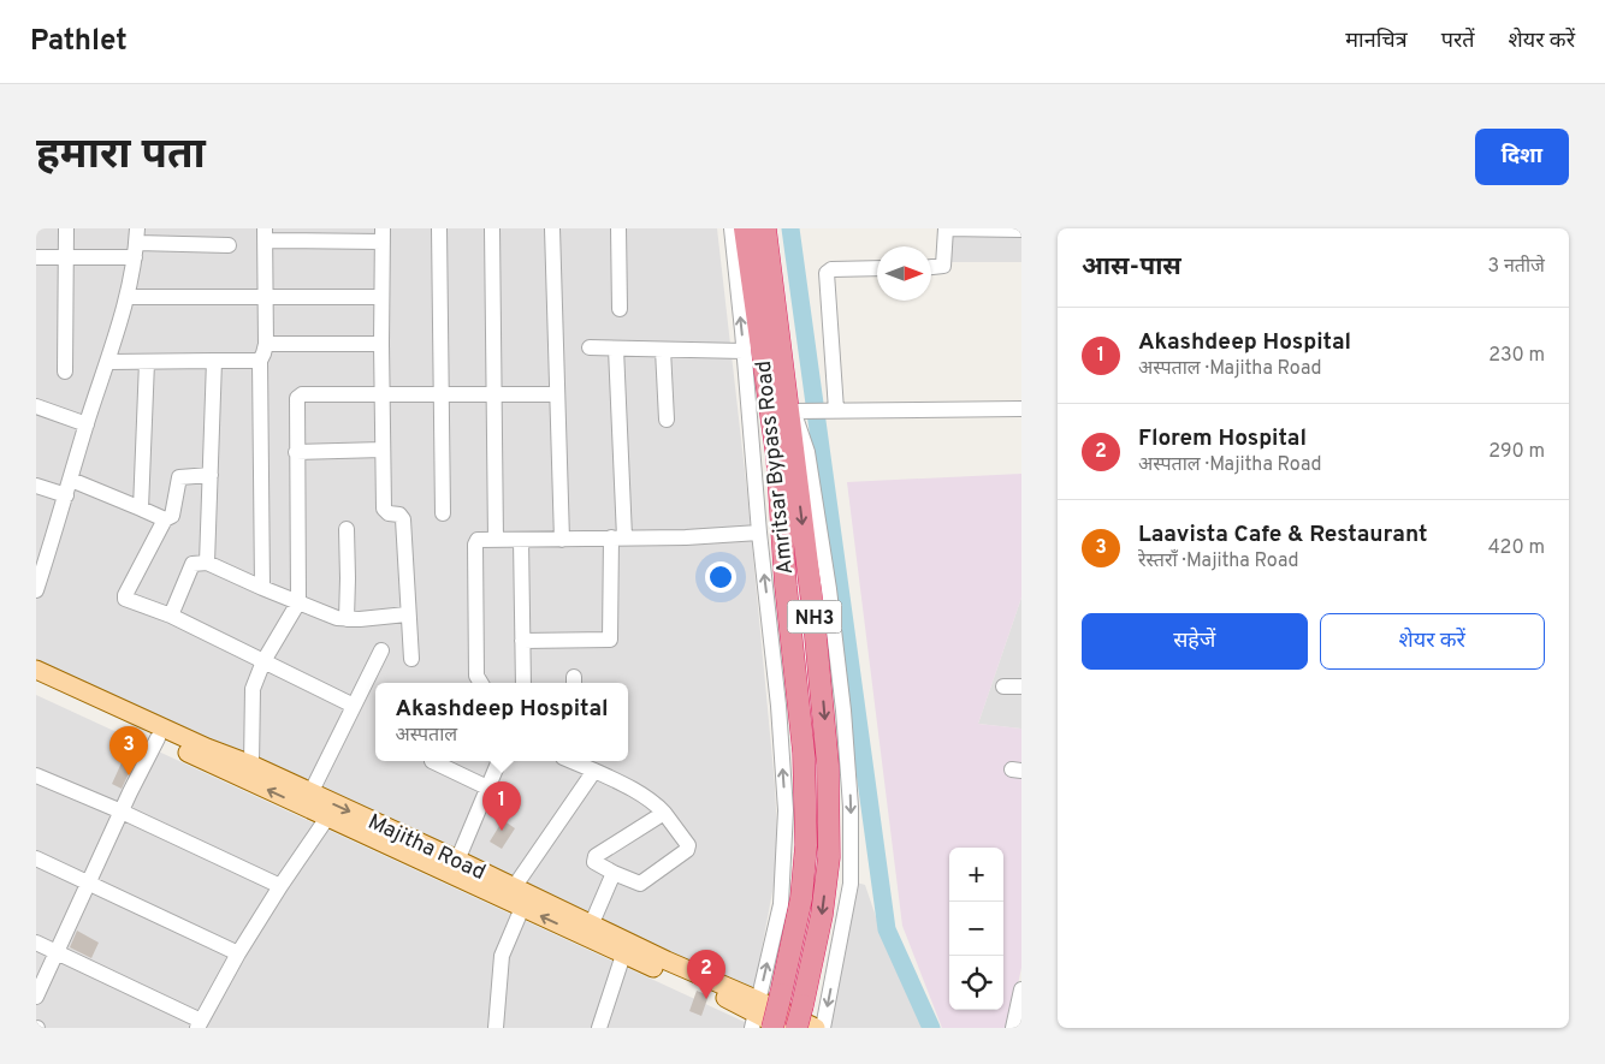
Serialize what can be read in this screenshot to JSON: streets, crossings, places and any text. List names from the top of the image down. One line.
{"streets":{"highway":["Amritsar Bypass Road","NH3"],"main road":["Majitha Road"]},"north":"right","page":{"header":"Pathlet","nav":["मानचित्र","परतें","शेयर करें"],"buttons":["दिशा",["सहेजें","शेयर करें"]],"title":"हमारा पता","heading":["आस-पास","3 नतीजे"],"list":[{"mark":"1","name":"Akashdeep Hospital","note":"अस्पताल · Majitha Road","value":"230 m"},{"mark":"2","name":"Florem Hospital","note":"अस्पताल · Majitha Road","value":"290 m"},{"mark":"3","name":"Laavista Cafe & Restaurant","note":"रेस्तराँ · Majitha Road","value":"420 m"}],"popup":["Akashdeep Hospital","अस्पताल"],"pins":["3","1","2"],"map_buttons":["+","−"]}}
